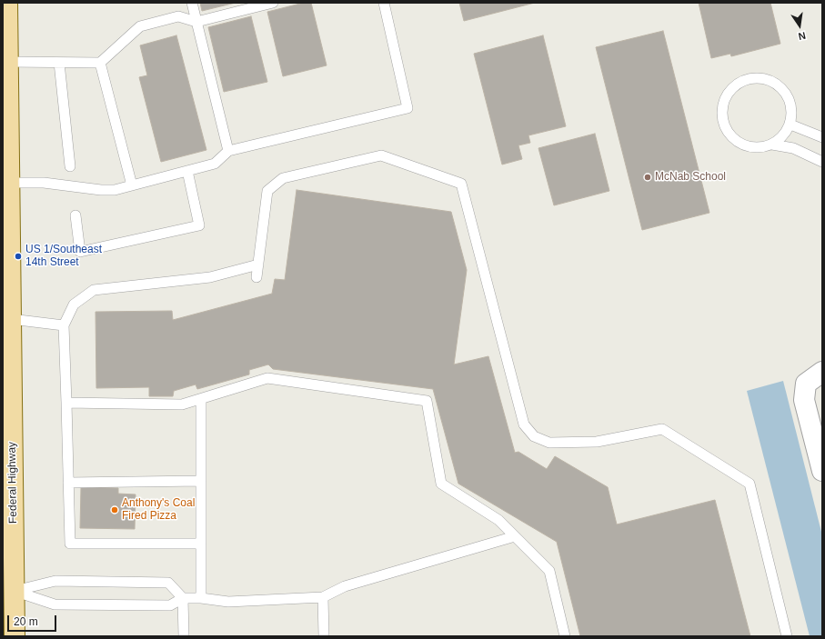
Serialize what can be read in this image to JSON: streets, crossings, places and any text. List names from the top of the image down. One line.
{"streets":{"main road":["Federal Highway"]},"places":["McNab School","US 1/Southeast 14th Street","Anthony's Coal Fired Pizza"],"scale_bar":"20 m","north":"bottom"}
